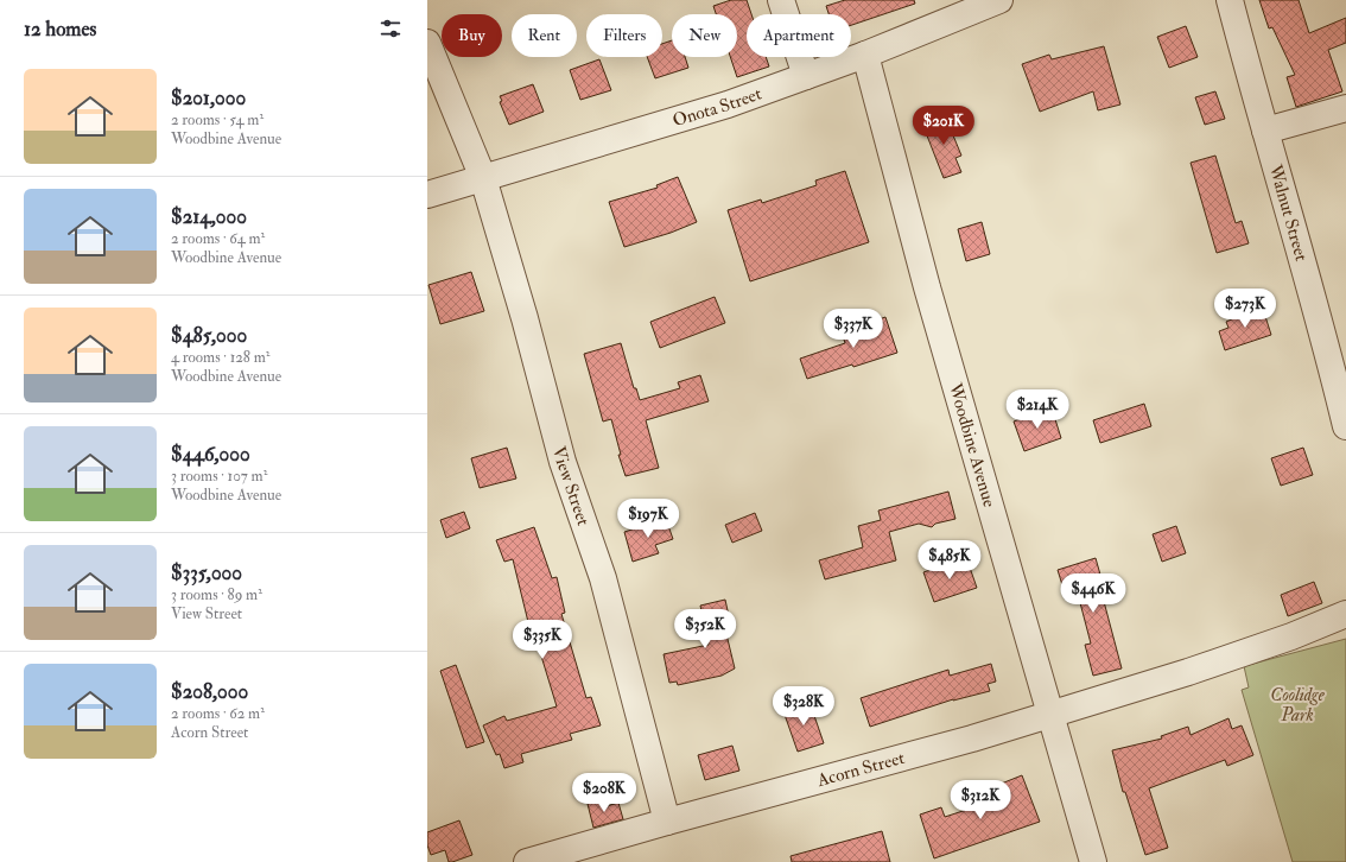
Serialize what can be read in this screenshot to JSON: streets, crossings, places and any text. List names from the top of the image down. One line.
{"streets":{"street":["Onota Street","Walnut Street","Woodbine Avenue","View Street","Acorn Street"]},"crossings":[["Onota Street","Woodbine Avenue"],["Onota Street","View Street"],["Woodbine Avenue","Acorn Street"],["View Street","Acorn Street"]],"parks":["Coolidge Park"],"page":{"heading":"12 homes","chip":["Buy","Rent","Filters","New","Apartment"],"list":[{"name":"$201,000","note":"2 rooms · 54 m² · Woodbine Avenue"},{"name":"$214,000","note":"2 rooms · 64 m² · Woodbine Avenue"},{"name":"$485,000","note":"4 rooms · 128 m² · Woodbine Avenue"},{"name":"$446,000","note":"3 rooms · 107 m² · Woodbine Avenue"},{"name":"$335,000","note":"3 rooms · 89 m² · View Street"},{"name":"$208,000","note":"2 rooms · 62 m² · Acorn Street"}],"price":["$201K","$273K","$337K","$214K","$197K","$485K","$446K","$352K","$335K","$328K","$208K","$312K"]}}
